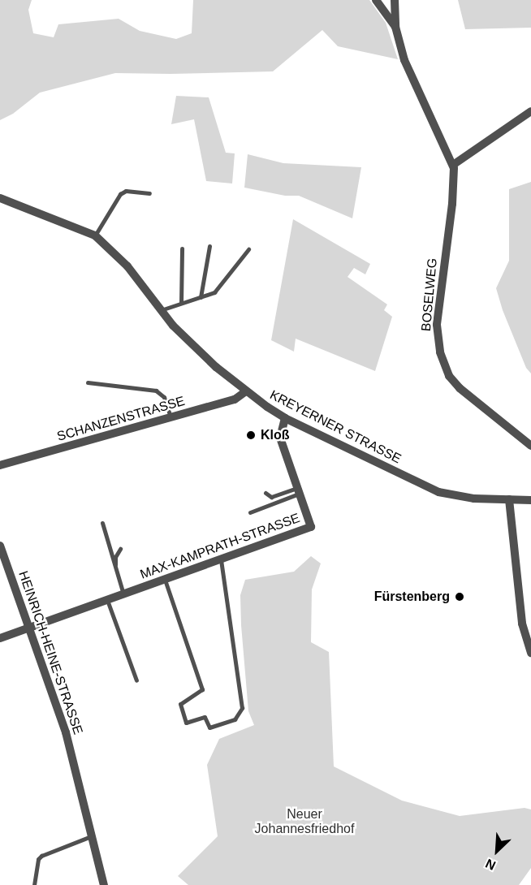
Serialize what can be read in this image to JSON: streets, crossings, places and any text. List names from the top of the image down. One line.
{"streets":{"street":["BOSELWEG","SCHANZENSTRASSE","KREYERNER STRASSE","MAX-KAMPRATH-STRASSE","HEINRICH-HEINE-STRASSE"]},"crossings":[["SCHANZENSTRASSE","KREYERNER STRASSE"],["KREYERNER STRASSE","MAX-KAMPRATH-STRASSE"],["MAX-KAMPRATH-STRASSE","HEINRICH-HEINE-STRASSE"]],"parks":["Neuer Johannesfriedhof"],"places":["Kloß","Fürstenberg"],"north":"bottom left"}
